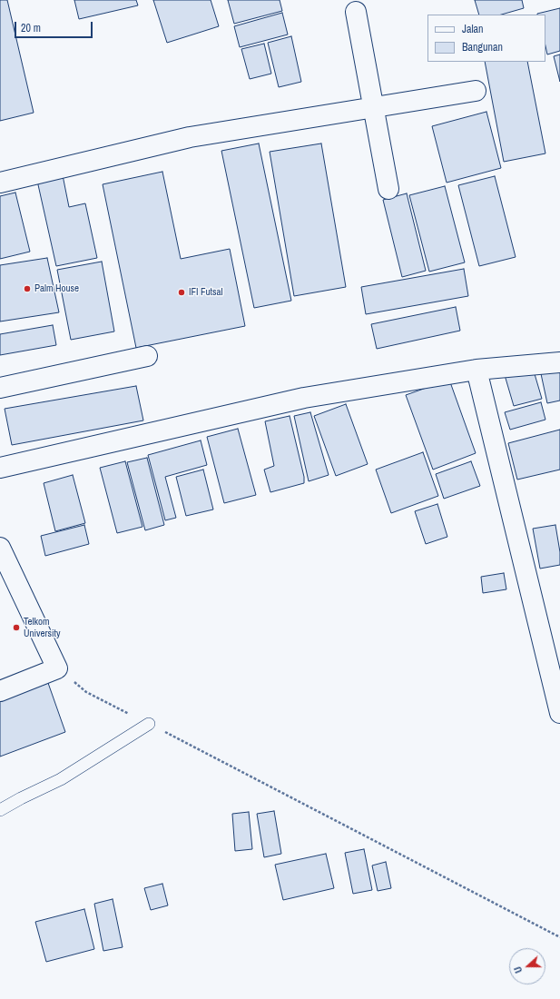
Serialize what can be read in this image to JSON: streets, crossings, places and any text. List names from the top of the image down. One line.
{"places":["Palm House","IFI Futsal","Telkom University"],"legend":["Jalan","Bangunan"],"scale_bar":"20 m","north":"left"}
